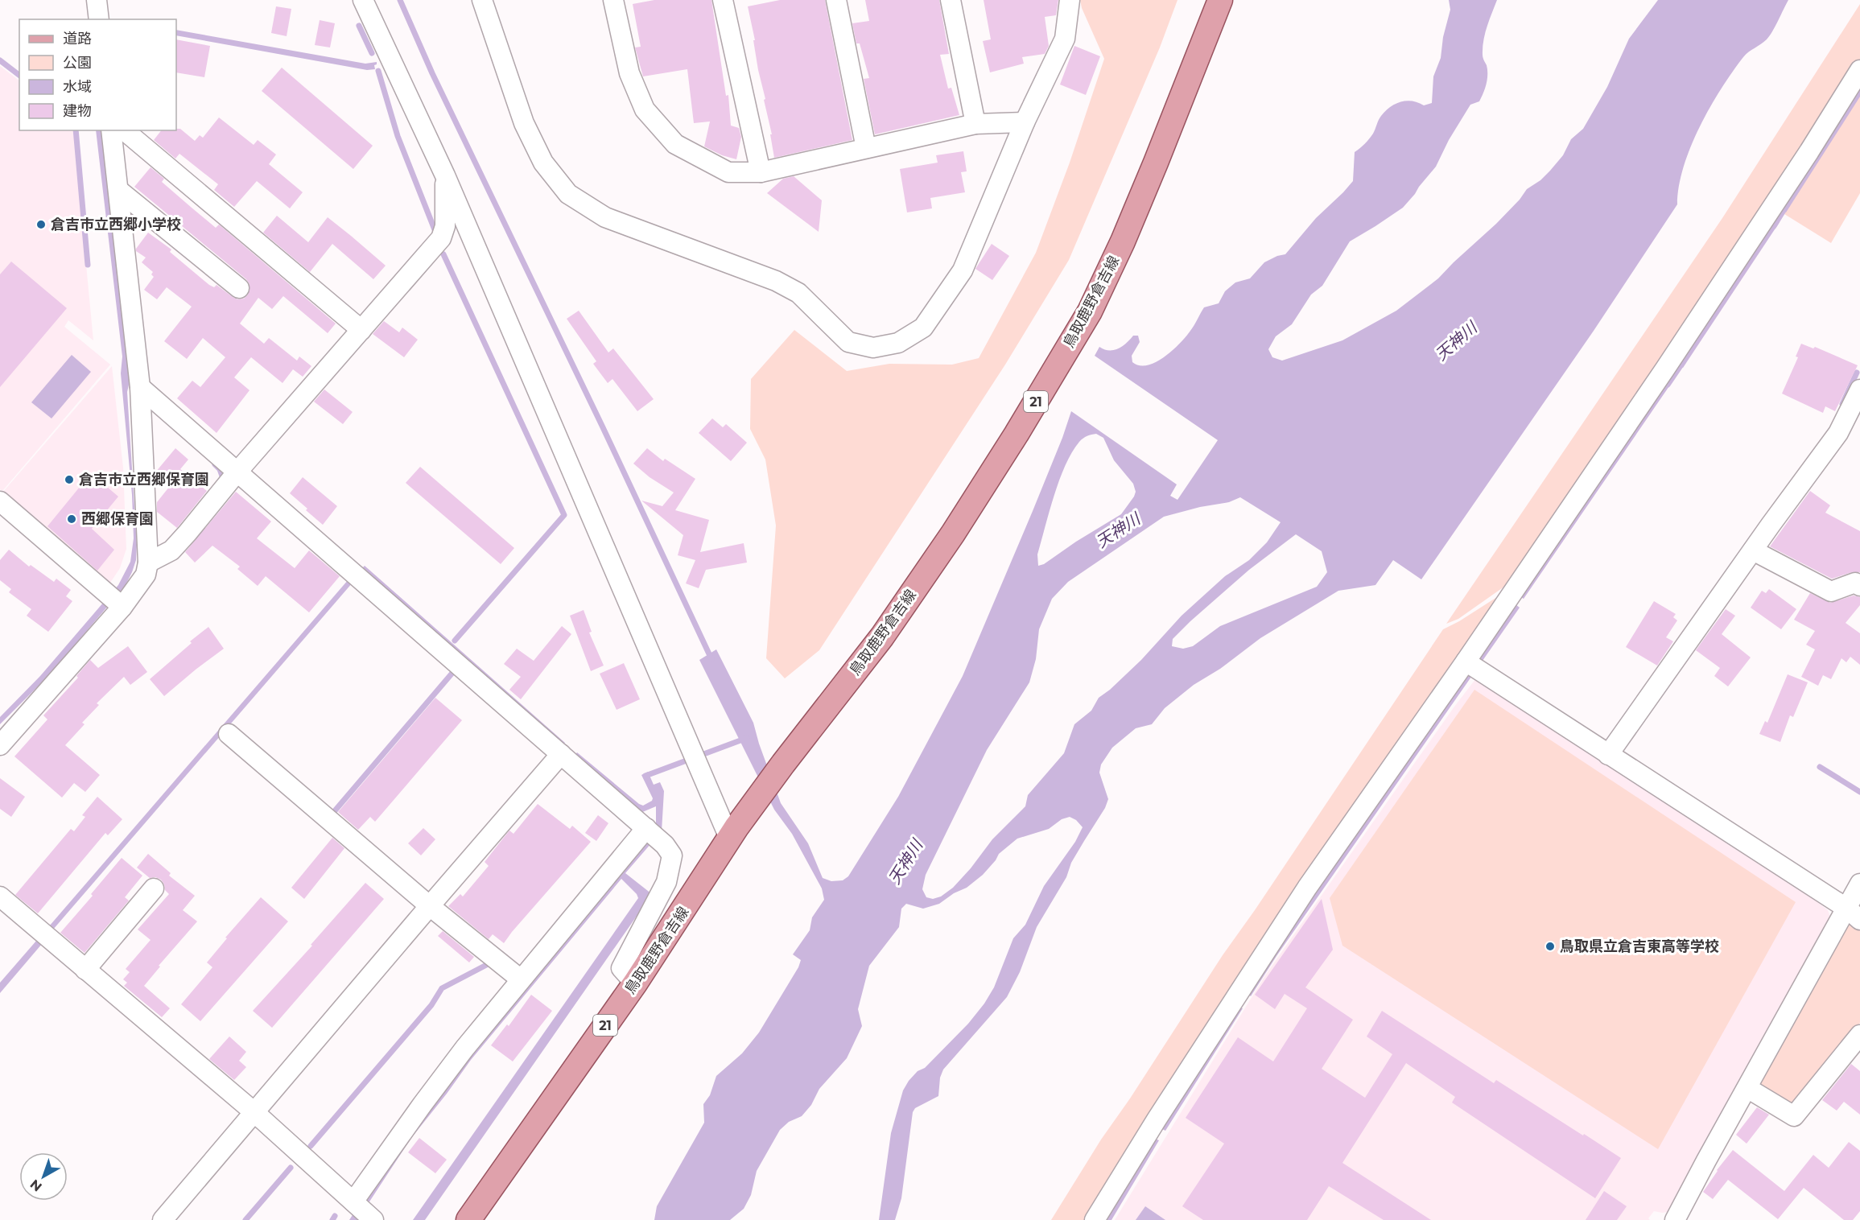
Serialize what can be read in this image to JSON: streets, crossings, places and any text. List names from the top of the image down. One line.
{"streets":{"main road":["鳥取鹿野倉吉線","21"]},"water":["天神川"],"places":["倉吉市立西郷小学校","倉吉市立西郷保育園","西郷保育園","鳥取県立倉吉東高等学校"],"legend":["道路","公園","水域","建物"],"north":"bottom left"}
